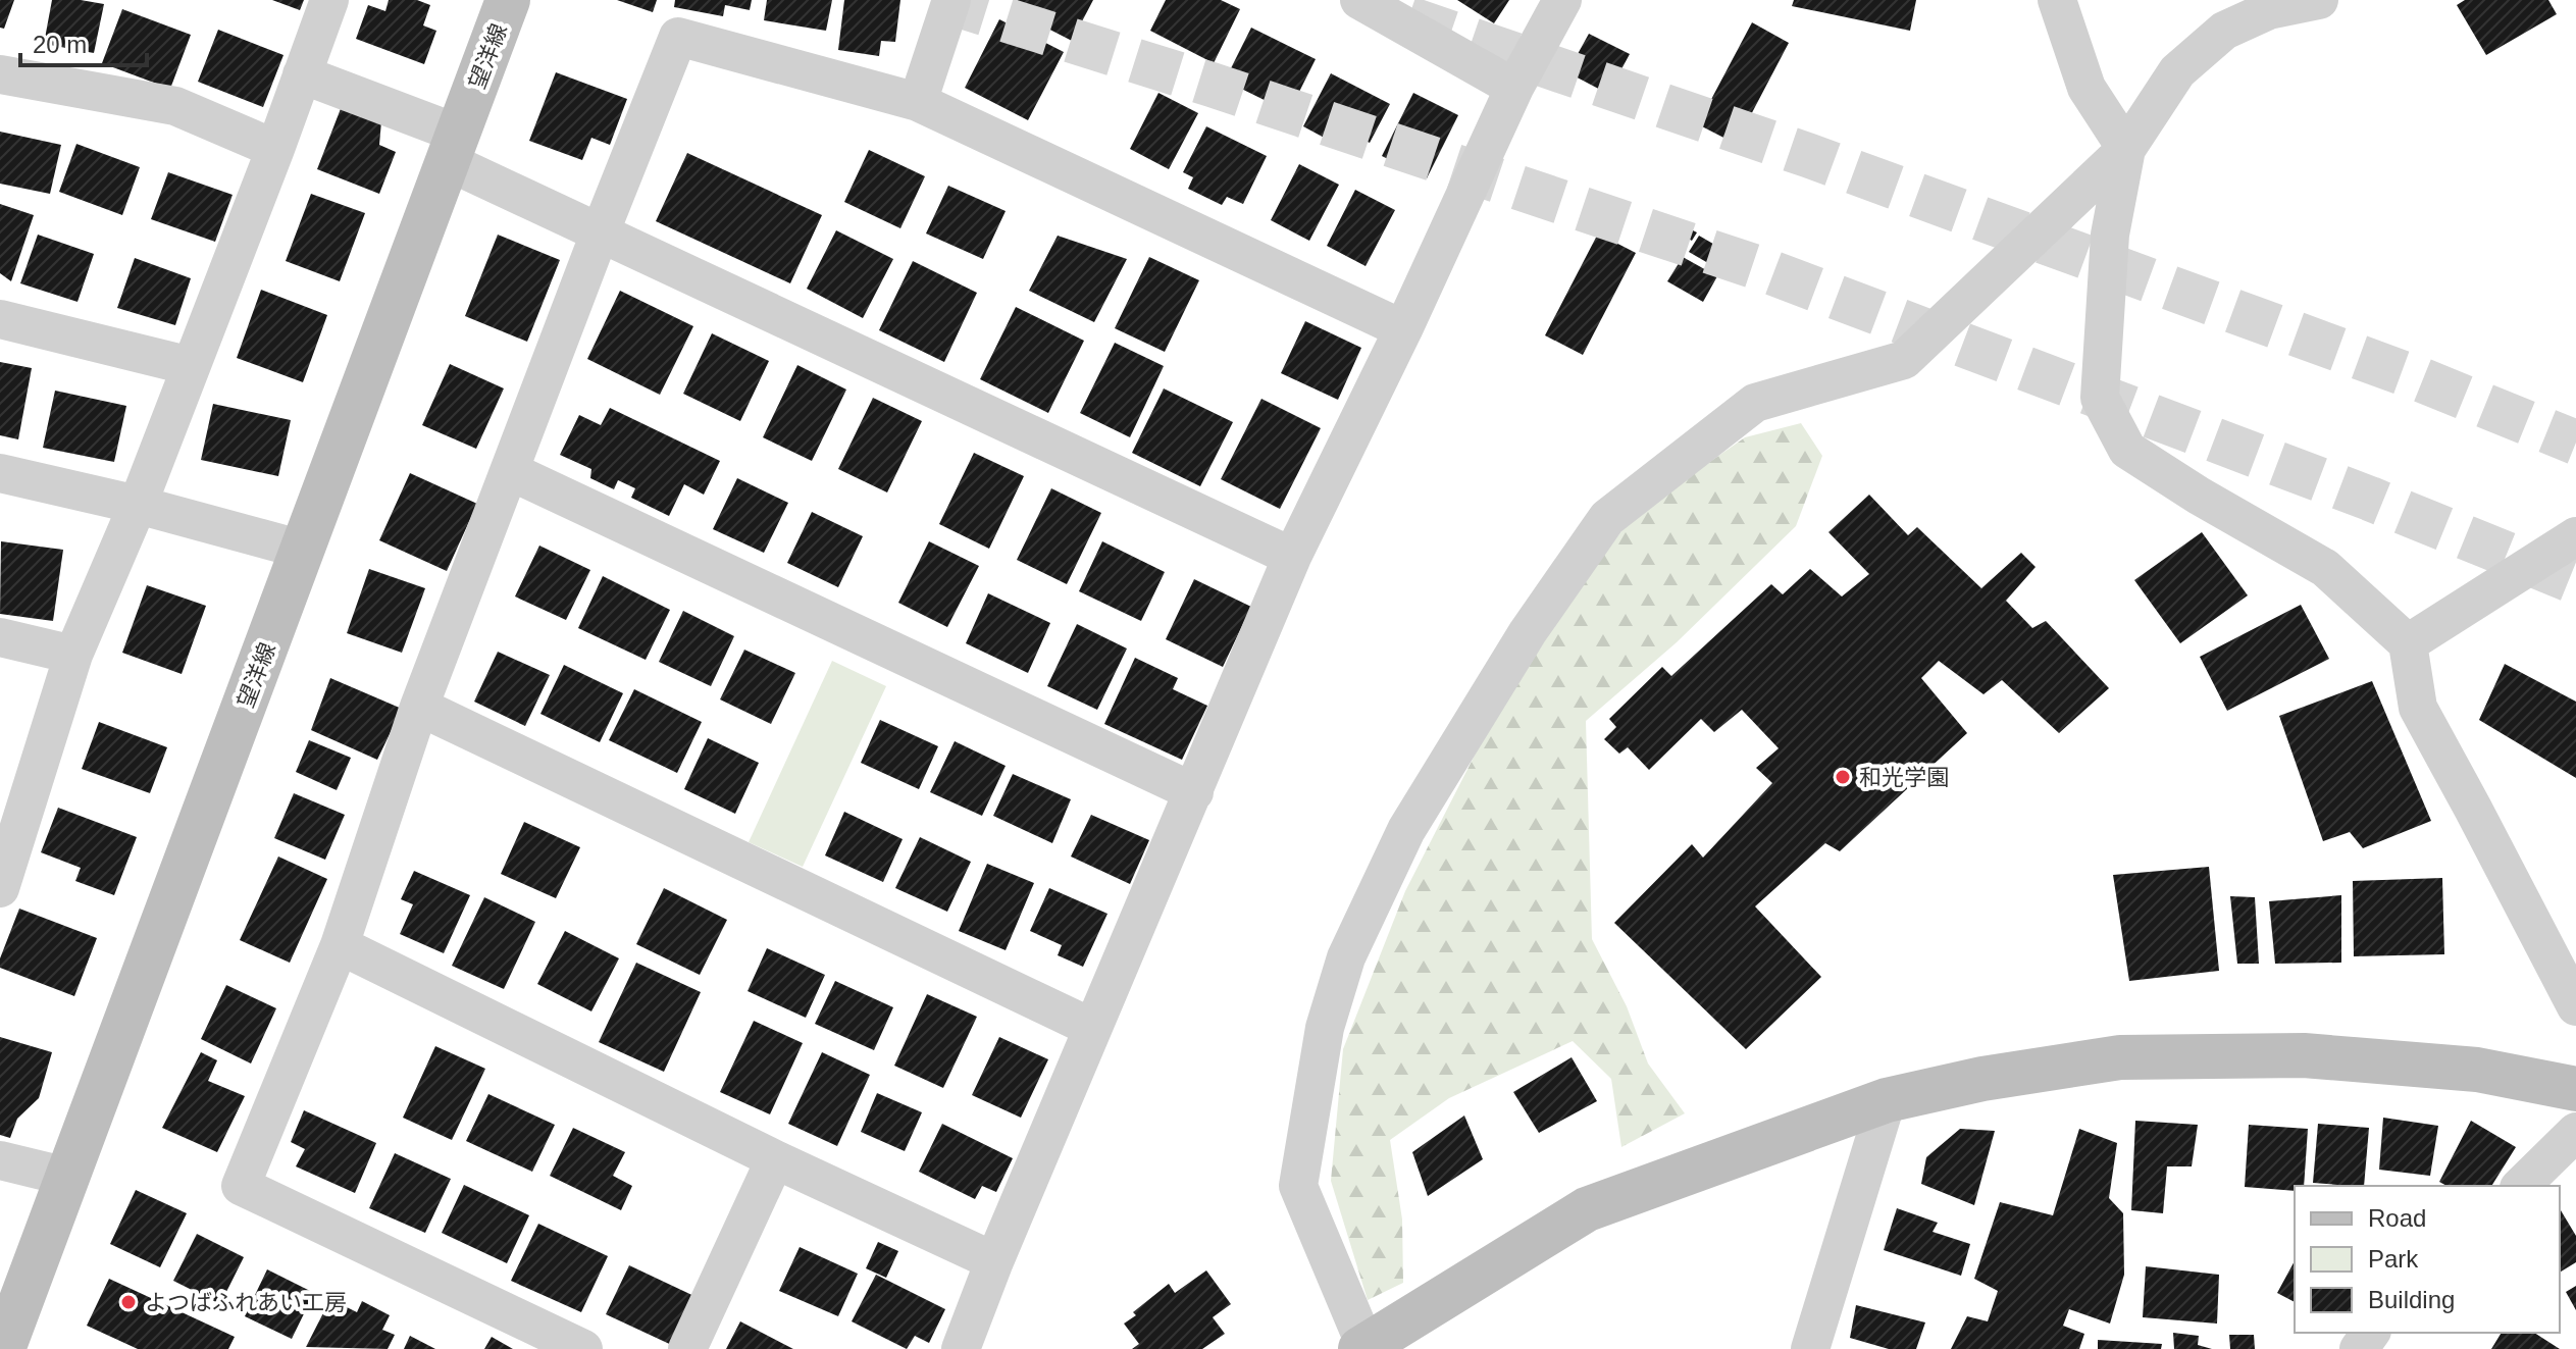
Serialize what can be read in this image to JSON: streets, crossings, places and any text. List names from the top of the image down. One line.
{"streets":{"street":["望洋線"]},"places":["和光学園","よつばふれあい工房"],"legend":["Road","Park","Building"],"scale_bar":"20 m"}
